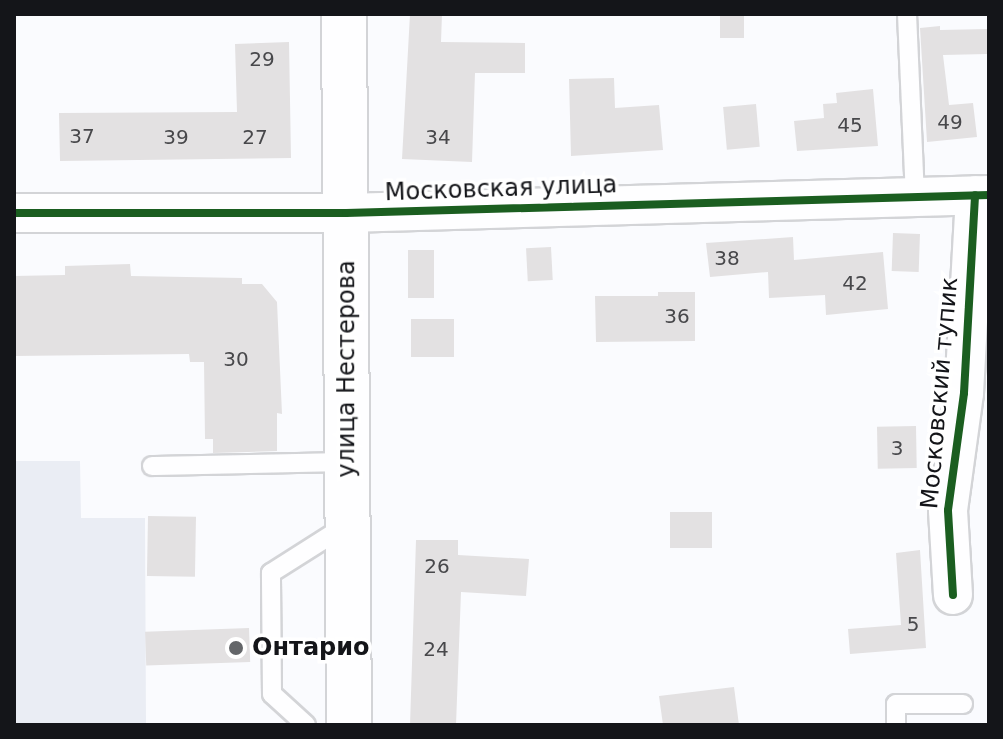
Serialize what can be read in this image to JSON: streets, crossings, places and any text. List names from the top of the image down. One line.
{"streets":{"main road":["улица Нестерова"],"street":["Московская улица","Московский тупик"]},"crossings":[["Московская улица","улица Нестерова"],["Московская улица","Московский тупик"]],"places":["Онтарио"],"house_numbers":["29","49","45","37","39","27","34","38","42","36","30","3","26","5","24"]}
